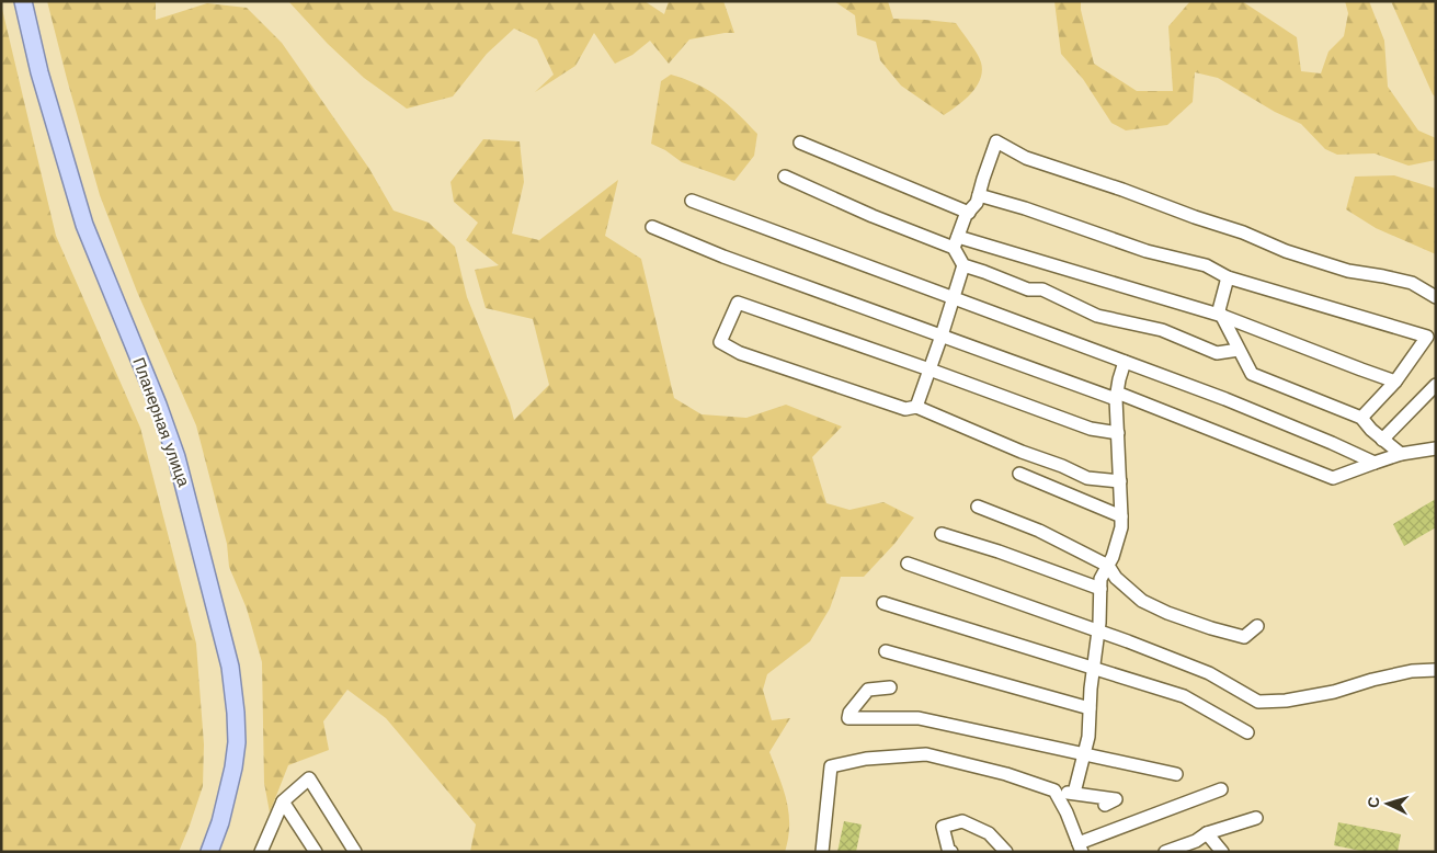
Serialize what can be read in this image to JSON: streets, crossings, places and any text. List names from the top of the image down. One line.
{"streets":{"main road":["Планерная улица"]},"north":"left"}
